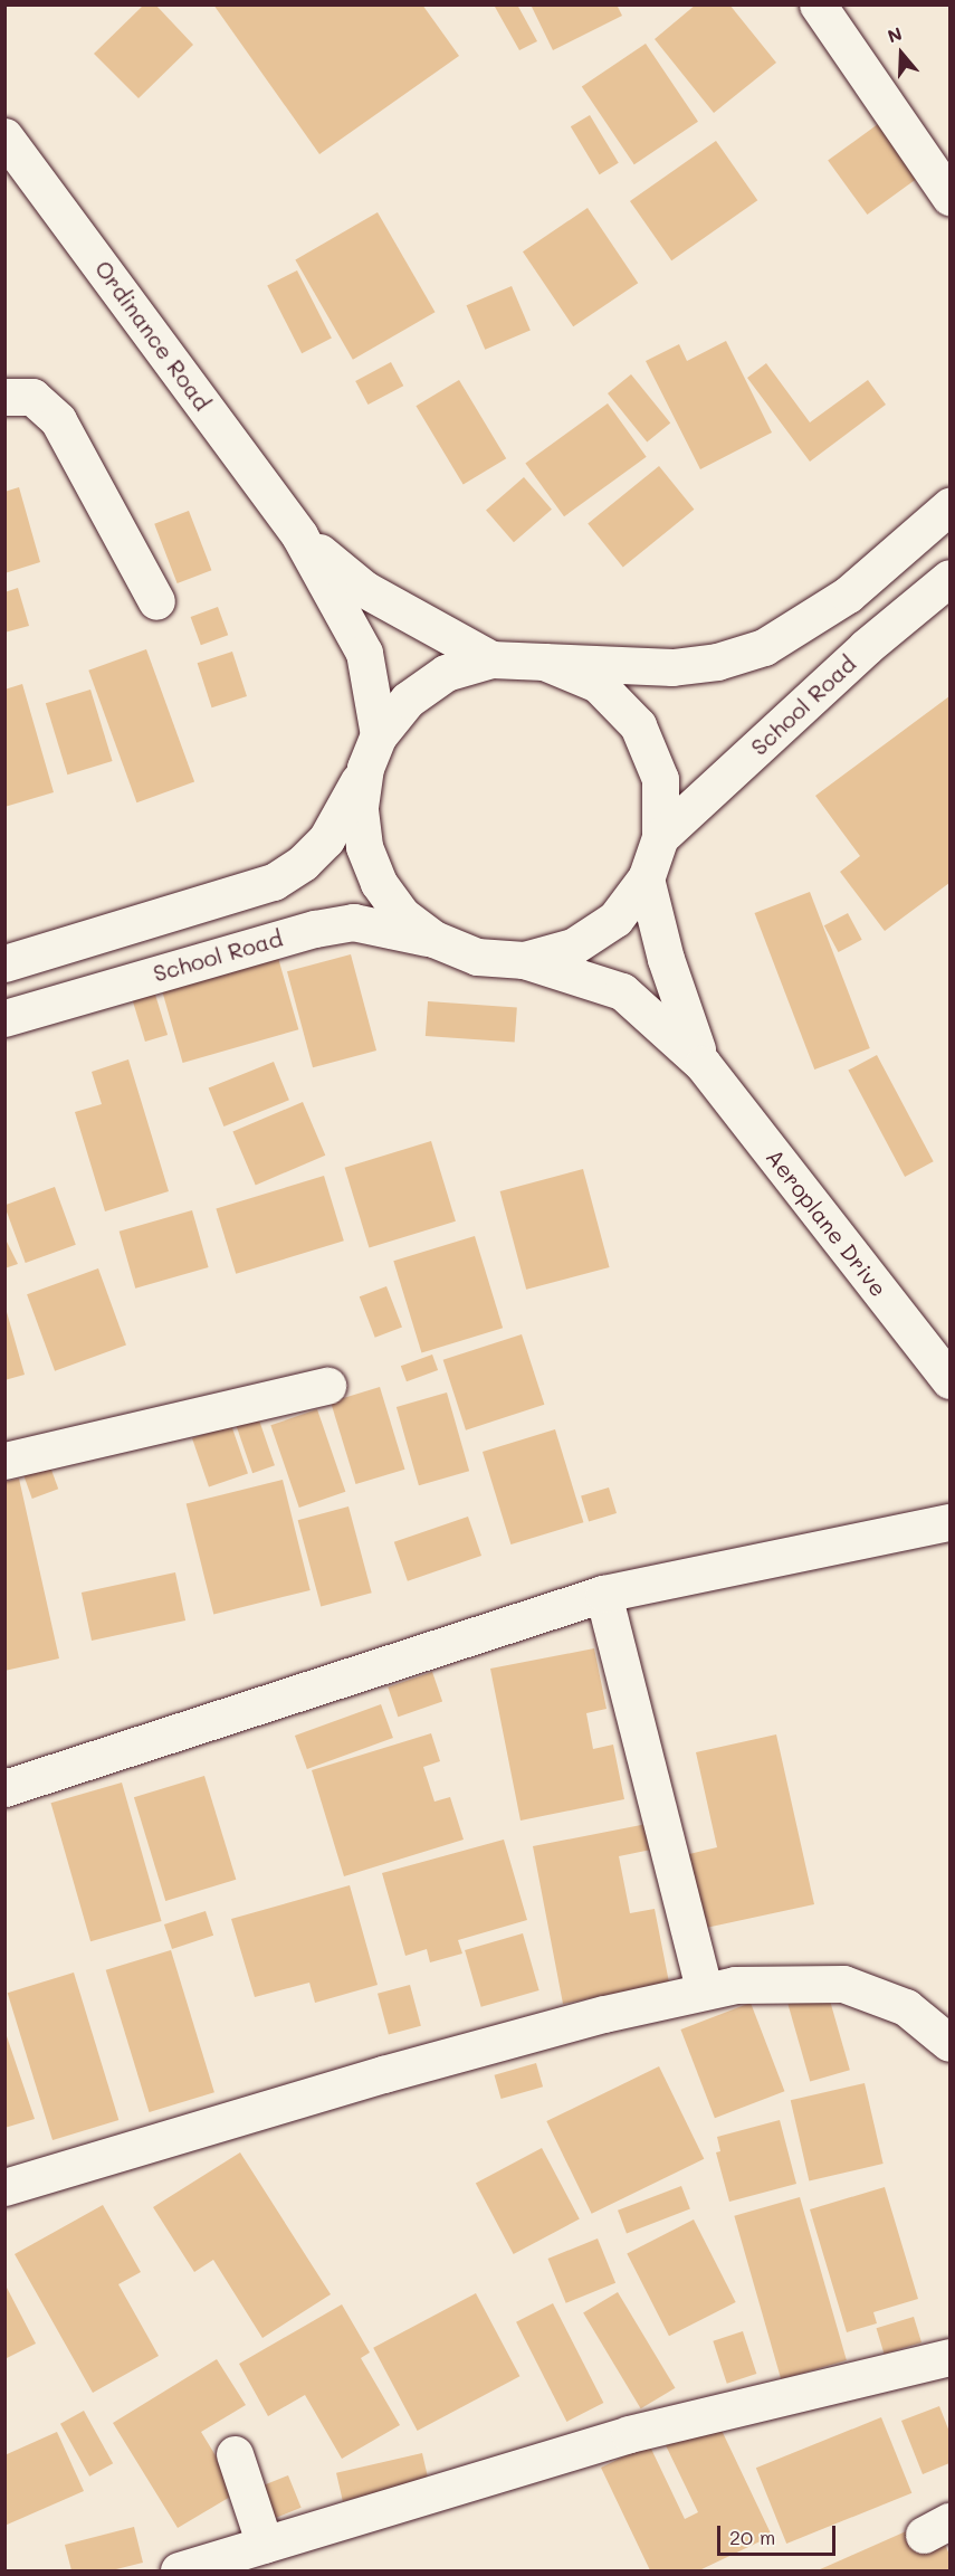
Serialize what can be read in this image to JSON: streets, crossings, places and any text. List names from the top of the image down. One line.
{"streets":{"street":["Ordinance Road","School Road","Aeroplane Drive"]},"scale_bar":"20 m","north":"top"}
